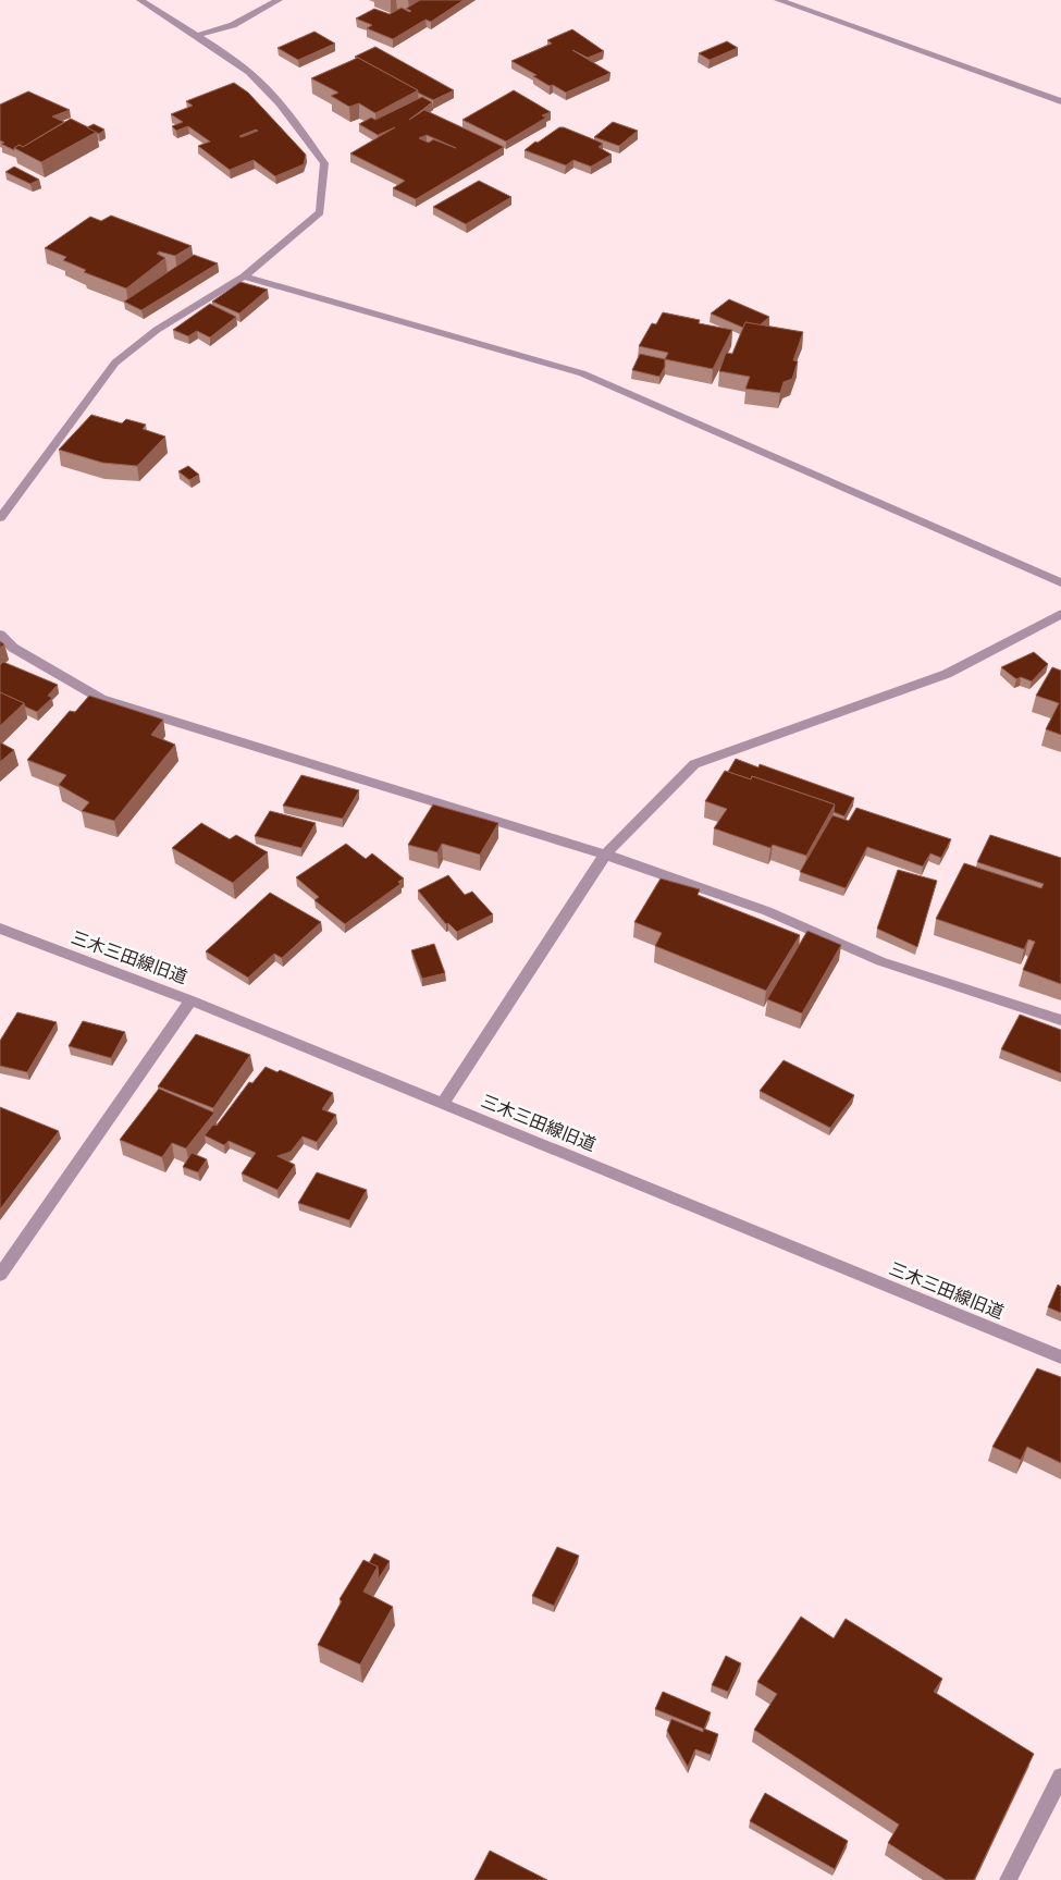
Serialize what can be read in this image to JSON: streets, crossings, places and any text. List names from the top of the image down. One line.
{"streets":{"street":["三木三田線旧道"]}}
